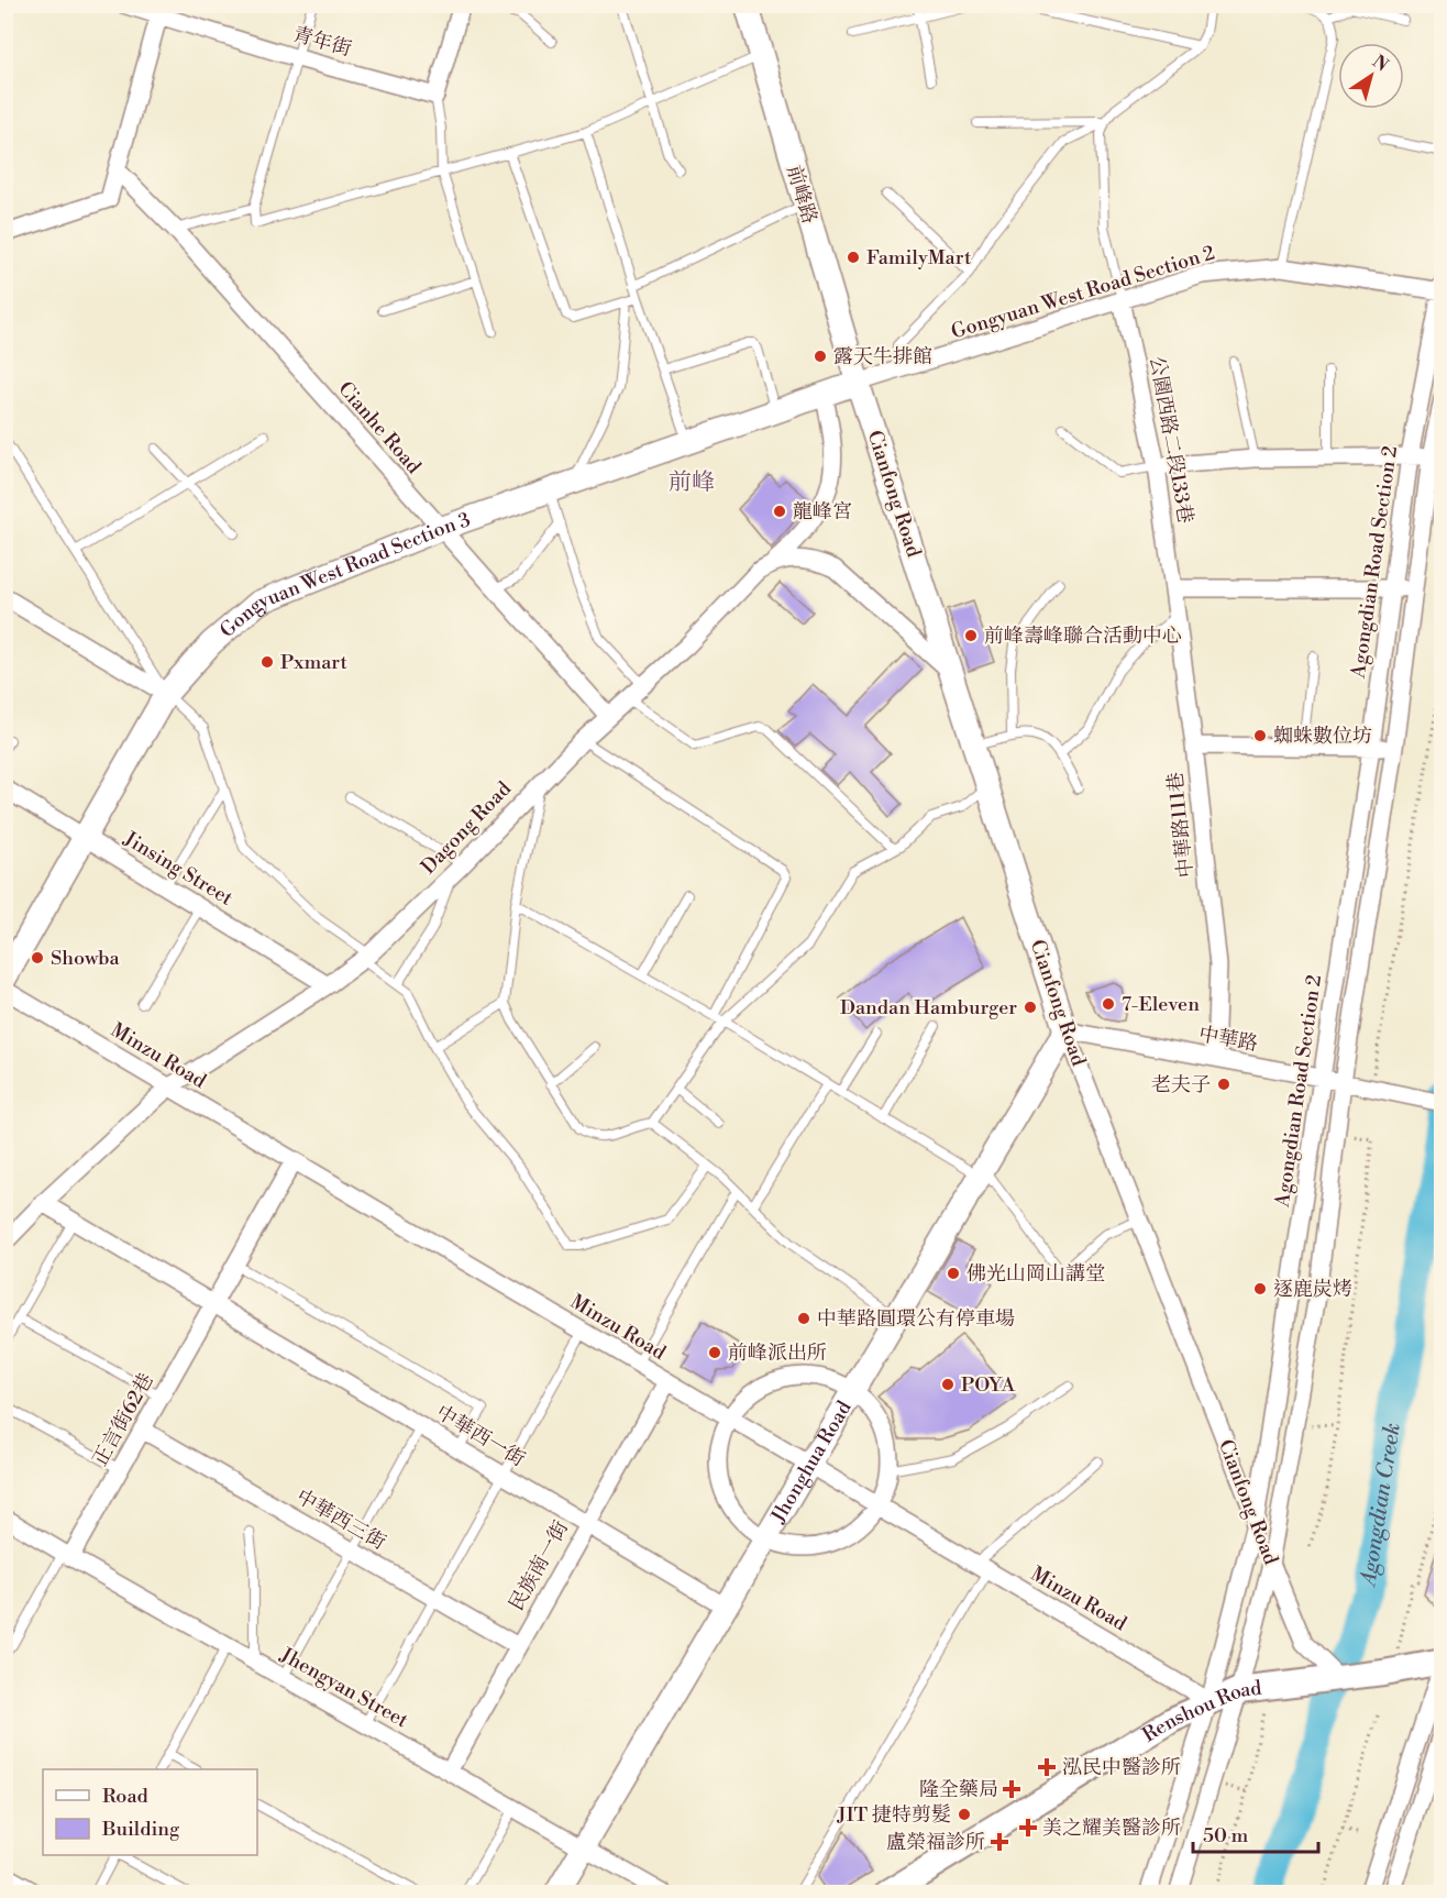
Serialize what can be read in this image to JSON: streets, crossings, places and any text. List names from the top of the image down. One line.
{"streets":{"main road":["前峰路","Cianfong Road","Gongyuan West Road Section 3","Jhonghua Road","Renshou Road"],"street":["青年街","Gongyuan West Road Section 2","Cianhe Road","公園西路二段133巷","Agongdian Road Section 2","中華路111巷","Dagong Road","Jinsing Street","中華路","Minzu Road","正言街62巷","中華西一街","中華西三街","民族南一街","Jhengyan Street"]},"crossings":[["前峰路","Gongyuan West Road Section 2"],["前峰路","Cianfong Road"],["前峰路","Gongyuan West Road Section 3"],["Gongyuan West Road Section 2","公園西路二段133巷"],["Gongyuan West Road Section 2","Cianfong Road"],["Gongyuan West Road Section 2","Agongdian Road Section 2"],["Gongyuan West Road Section 2","Gongyuan West Road Section 3"],["Cianhe Road","Gongyuan West Road Section 3"],["Cianhe Road","Dagong Road"],["公園西路二段133巷","中華路111巷"],["Cianfong Road","Agongdian Road Section 2"],["Cianfong Road","Gongyuan West Road Section 3"],["Cianfong Road","中華路"],["Cianfong Road","Jhonghua Road"],["Cianfong Road","Renshou Road"],["Agongdian Road Section 2","中華路"],["Agongdian Road Section 2","Minzu Road"],["Agongdian Road Section 2","Renshou Road"],["Gongyuan West Road Section 3","Dagong Road"],["Gongyuan West Road Section 3","Jinsing Street"],["中華路111巷","中華路"],["Dagong Road","Jinsing Street"],["Dagong Road","Minzu Road"],["Dagong Road","中華西一街"],["中華路","Jhonghua Road"],["Minzu Road","正言街62巷"],["Minzu Road","Jhonghua Road"],["Minzu Road","民族南一街"],["Minzu Road","Renshou Road"],["正言街62巷","中華西一街"],["正言街62巷","中華西三街"],["正言街62巷","Jhengyan Street"],["中華西一街","Jhonghua Road"],["中華西一街","民族南一街"],["Jhonghua Road","Jhengyan Street"],["中華西三街","民族南一街"],["民族南一街","Jhengyan Street"]],"districts":["前峰"],"water":["Agongdian Creek"],"places":{"other":["FamilyMart","露天牛排館","龍峰宮","前峰壽峰聯合活動中心","Pxmart","蜘蛛數位坊","Showba","7-Eleven","Dandan Hamburger","老夫子","佛光山岡山講堂","逐鹿炭烤","中華路圓環公有停車場","前峰派出所","POYA","JIT 捷特剪髮"],"health":["泓民中醫診所","隆全藥局","美之耀美醫診所","盧榮福診所"]},"legend":["Road","Building"],"scale_bar":"50 m","north":"top right"}
